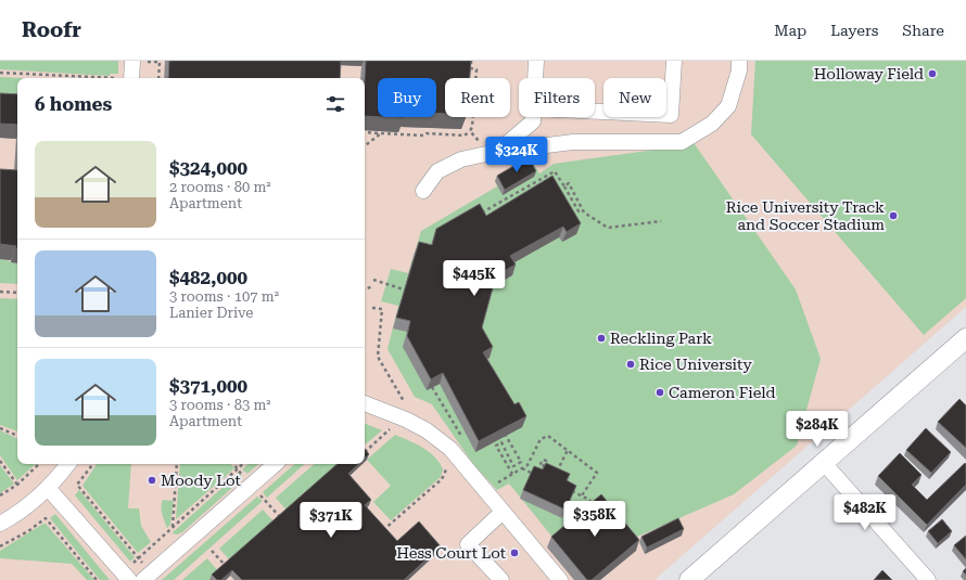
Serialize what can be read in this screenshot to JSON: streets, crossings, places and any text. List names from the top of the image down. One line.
{"places":["Holloway Field","Rice University Track and Soccer Stadium","Reckling Park","Rice University","Cameron Field","Moody Lot","Hess Court Lot"],"page":{"header":"Roofr","nav":["Map","Layers","Share"],"chip":["Buy","Rent","Filters","New"],"heading":"6 homes","list":[{"name":"$324,000","note":"2 rooms · 80 m² · Apartment"},{"name":"$482,000","note":"3 rooms · 107 m² · Lanier Drive"},{"name":"$371,000","note":"3 rooms · 83 m² · Apartment"}],"price":["$324K","$445K","$284K","$482K","$358K","$371K"]}}
